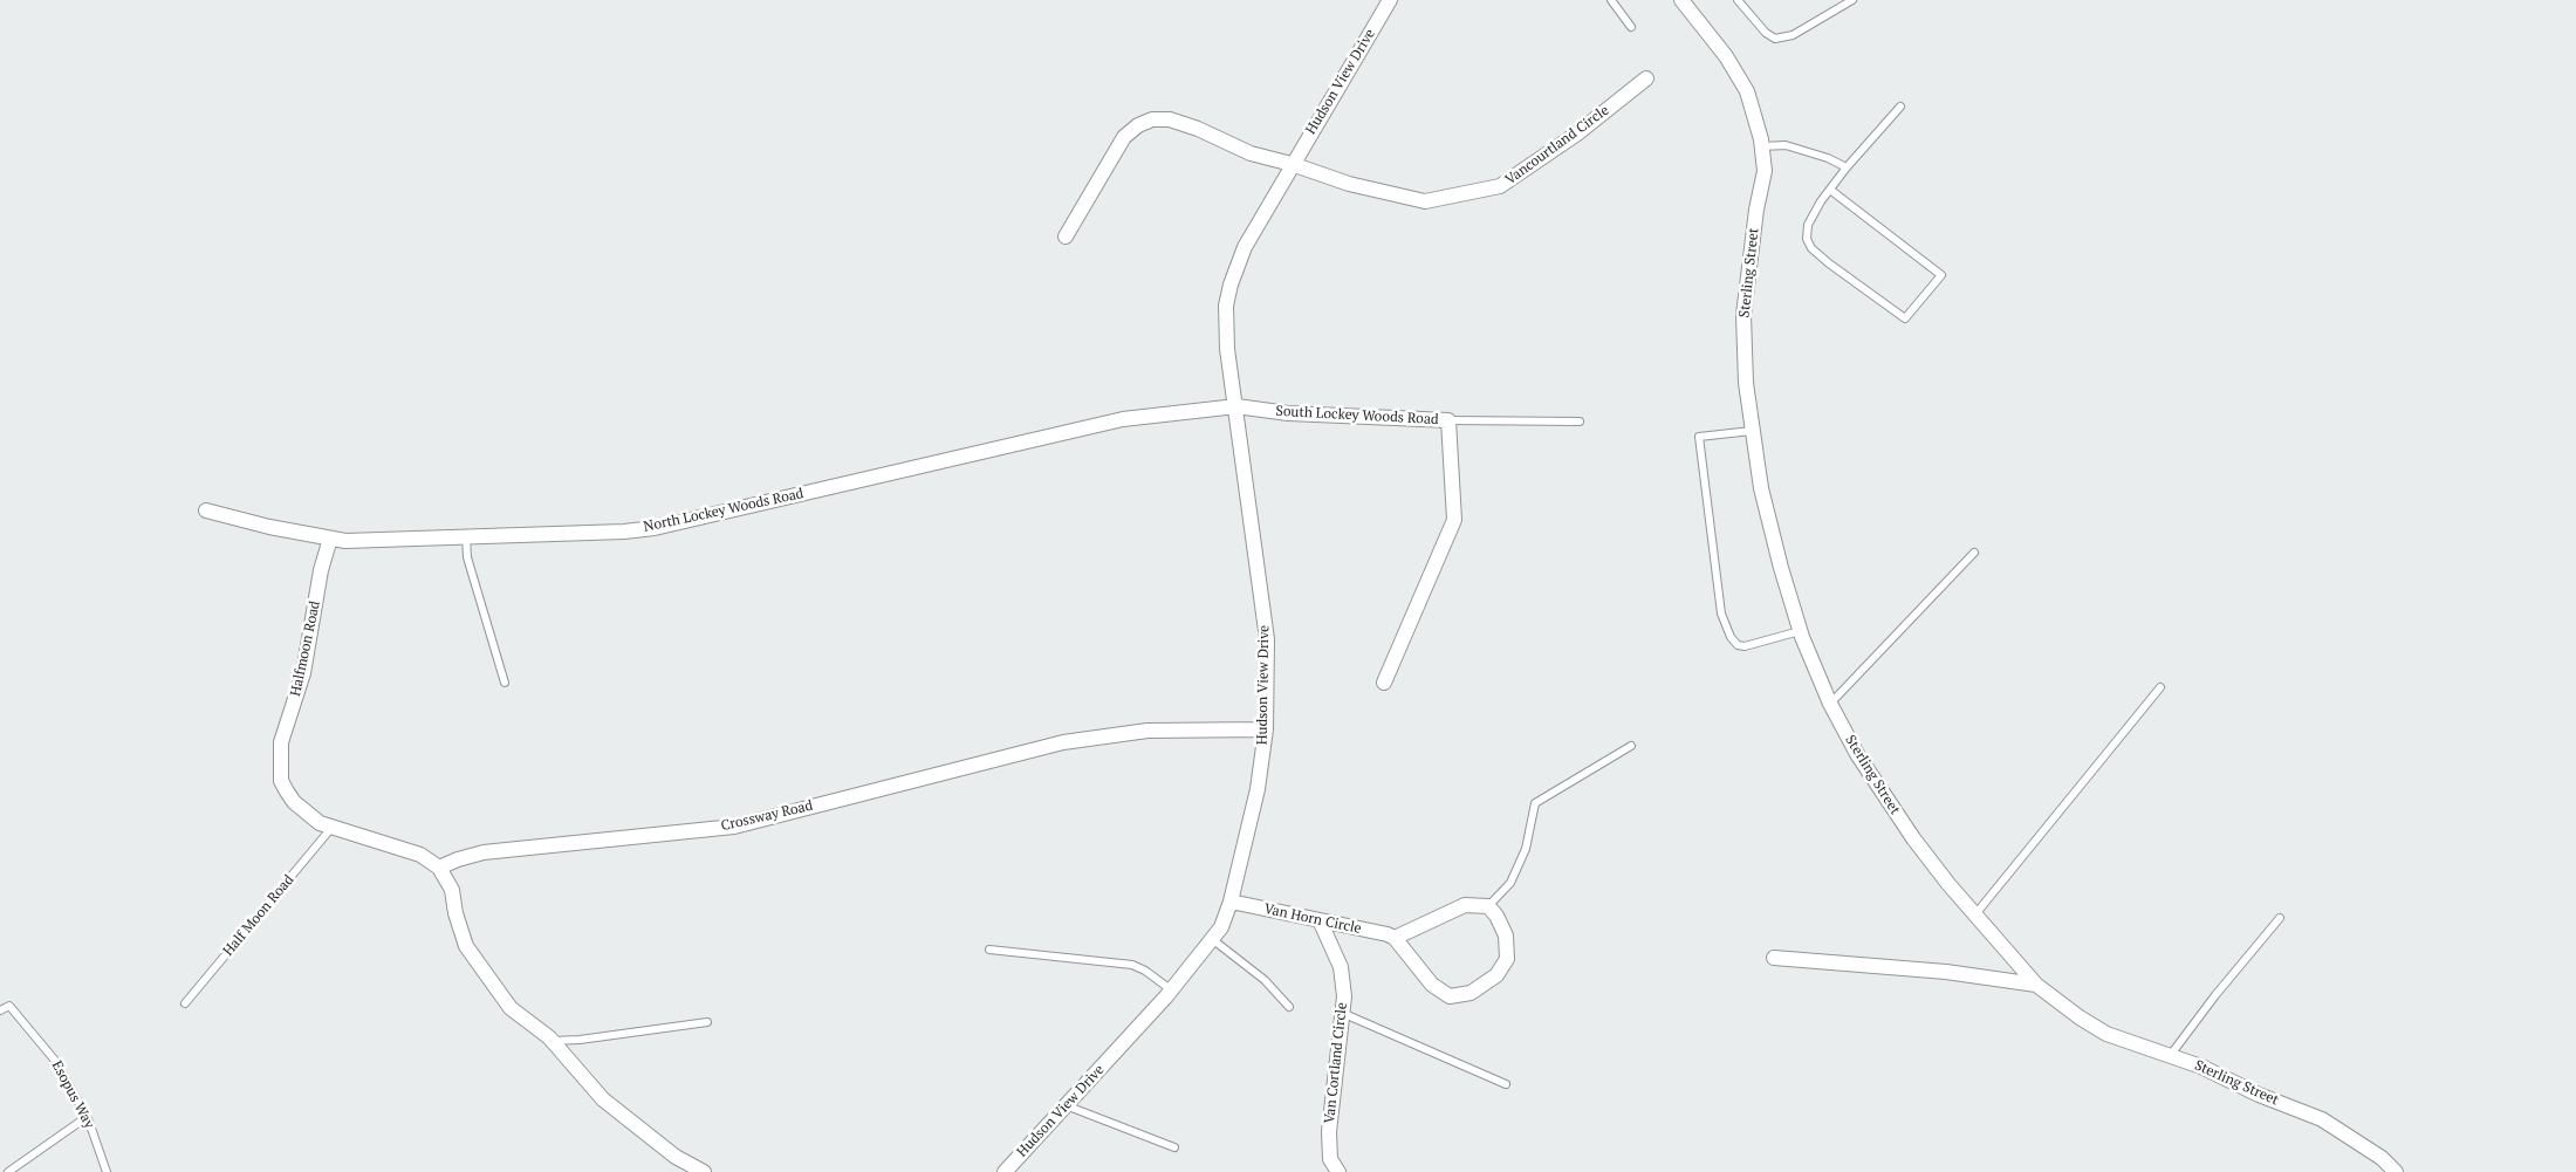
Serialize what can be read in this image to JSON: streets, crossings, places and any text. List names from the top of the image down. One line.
{"streets":{"street":["Hudson View Drive","Vancourtland Circle","Sterling Street","South Lockey Woods Road","North Lockey Woods Road","Halfmoon Road","Crossway Road","Van Horn Circle","Van Cortland Circle"],"lane":["Half Moon Road","Esopus Way"]},"crossings":[["Hudson View Drive","Vancourtland Circle"],["Hudson View Drive","South Lockey Woods Road"],["Hudson View Drive","North Lockey Woods Road"],["Hudson View Drive","Crossway Road"],["Hudson View Drive","Van Horn Circle"],["South Lockey Woods Road","North Lockey Woods Road"],["North Lockey Woods Road","Halfmoon Road"],["Halfmoon Road","Half Moon Road"],["Van Horn Circle","Van Cortland Circle"]]}
